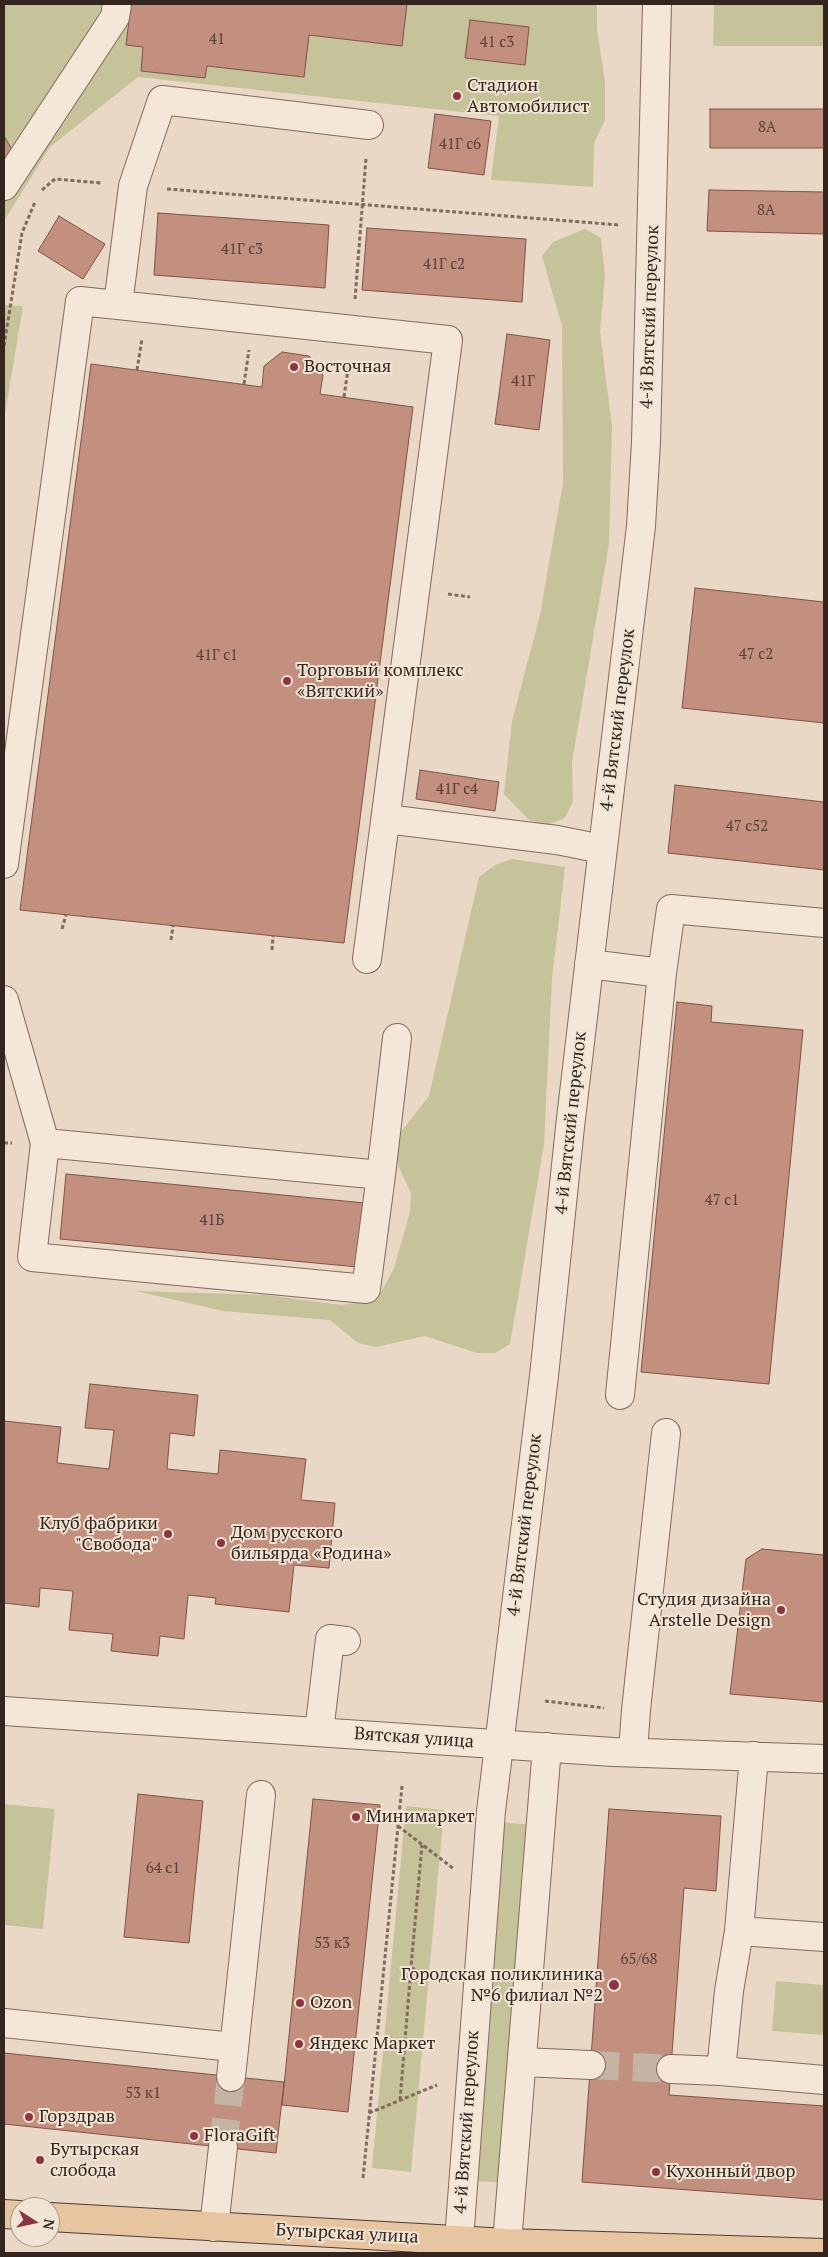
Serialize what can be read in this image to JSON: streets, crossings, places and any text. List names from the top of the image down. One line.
{"streets":{"main road":["Бутырская улица"],"street":["4-й Вятский переулок","Вятская улица"]},"crossings":[["4-й Вятский переулок","Вятская улица"],["4-й Вятский переулок","Бутырская улица"]],"places":["Стадион Автомобилист","Восточная","Торговый комплекс «Вятский»","Клуб фабрики \"Свобода\"","Дом русского бильярда «Родина»","Студия дизайна Arstelle Design","Минимаркет","Городская поликлиника №6 филиал №2","Ozon","Яндекс Маркет","Горздрав","FloraGift","Бутырская слобода","Кухонный двор"],"house_numbers":["41","41 с3","8А","41Г с6","8А","41Г с3","41Г с2","41Г","47 с2","41Г с1","41Г с4","47 с52","47 с1","41Б","64 с1","53 к3","65/68","53 к1"],"north":"right"}
